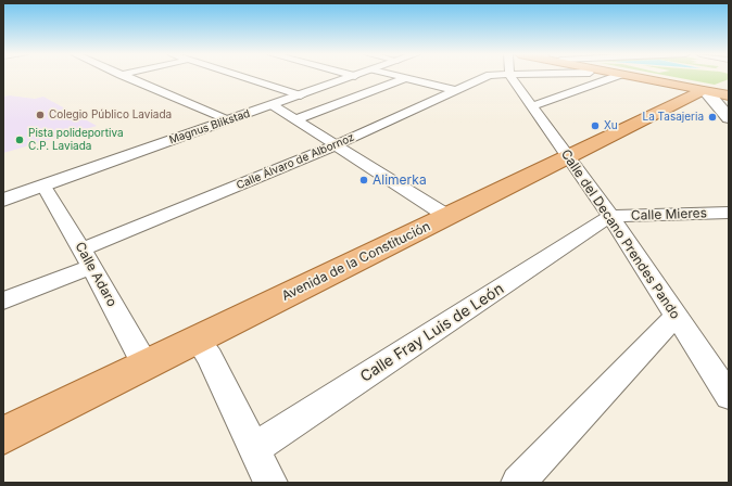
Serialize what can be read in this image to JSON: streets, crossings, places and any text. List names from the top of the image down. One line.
{"streets":{"main road":["Avenida de la Constitución"],"street":["Magnus Blikstad","Calle Álvaro de Albornoz","Calle Mieres","Calle del Decano Prendes Pando","Calle Adaro","Calle Fray Luis de León"]},"crossings":[["Magnus Blikstad","Calle Adaro"],["Calle Álvaro de Albornoz","Calle Adaro"],["Calle Mieres","Calle del Decano Prendes Pando"],["Calle Mieres","Calle Fray Luis de León"],["Calle del Decano Prendes Pando","Avenida de la Constitución"],["Calle del Decano Prendes Pando","Calle Fray Luis de León"],["Avenida de la Constitución","Calle Adaro"]],"places":["Colegio Público Laviada","La Tasajeria","Xu","Pista polideportiva C.P. Laviada","Alimerka"]}
